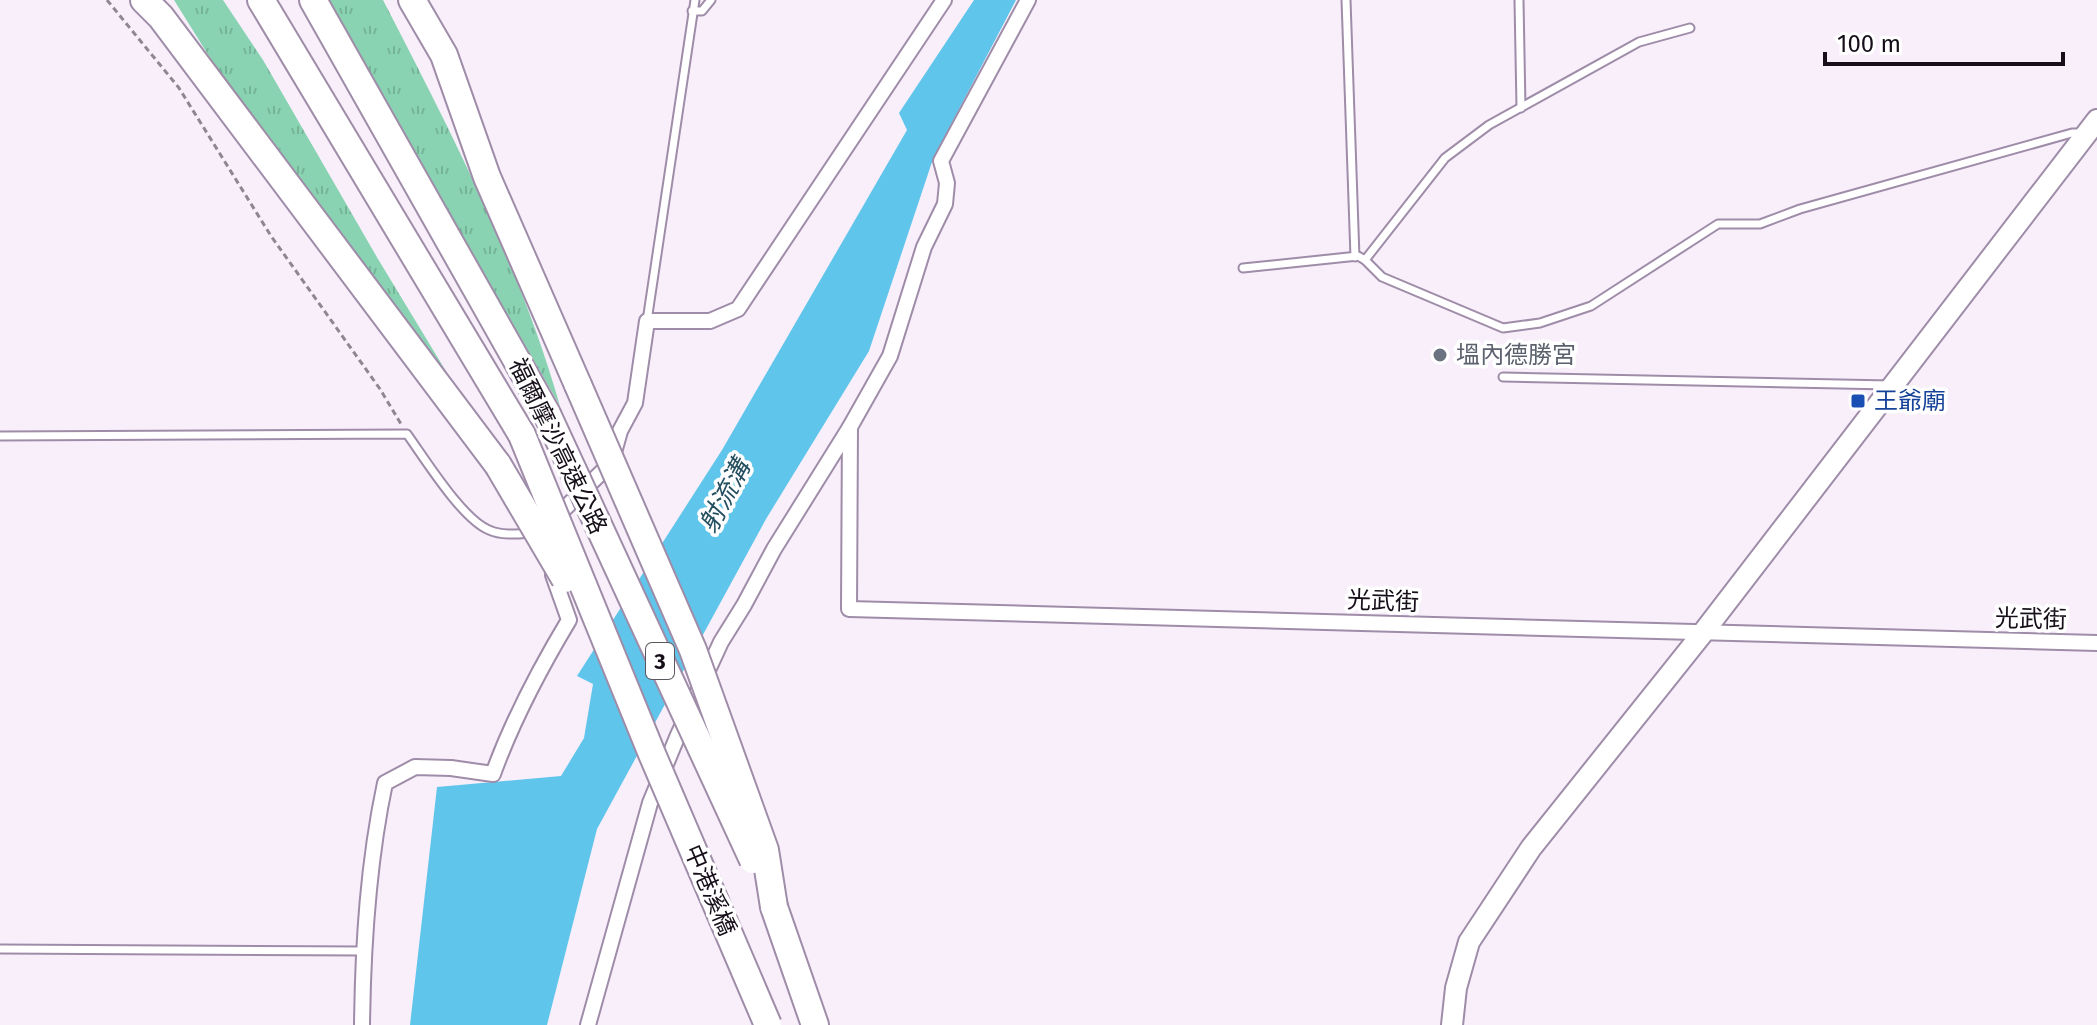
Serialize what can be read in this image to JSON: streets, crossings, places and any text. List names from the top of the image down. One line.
{"streets":{"highway":["福爾摩沙高速公路","3","中港溪橋"],"street":["光武街"]},"crossings":[["福爾摩沙高速公路","3"],["福爾摩沙高速公路","中港溪橋"]],"water":["射流溝"],"places":{"other":["塭內德勝宮"],"transit":["王爺廟"]},"scale_bar":"100 m"}
